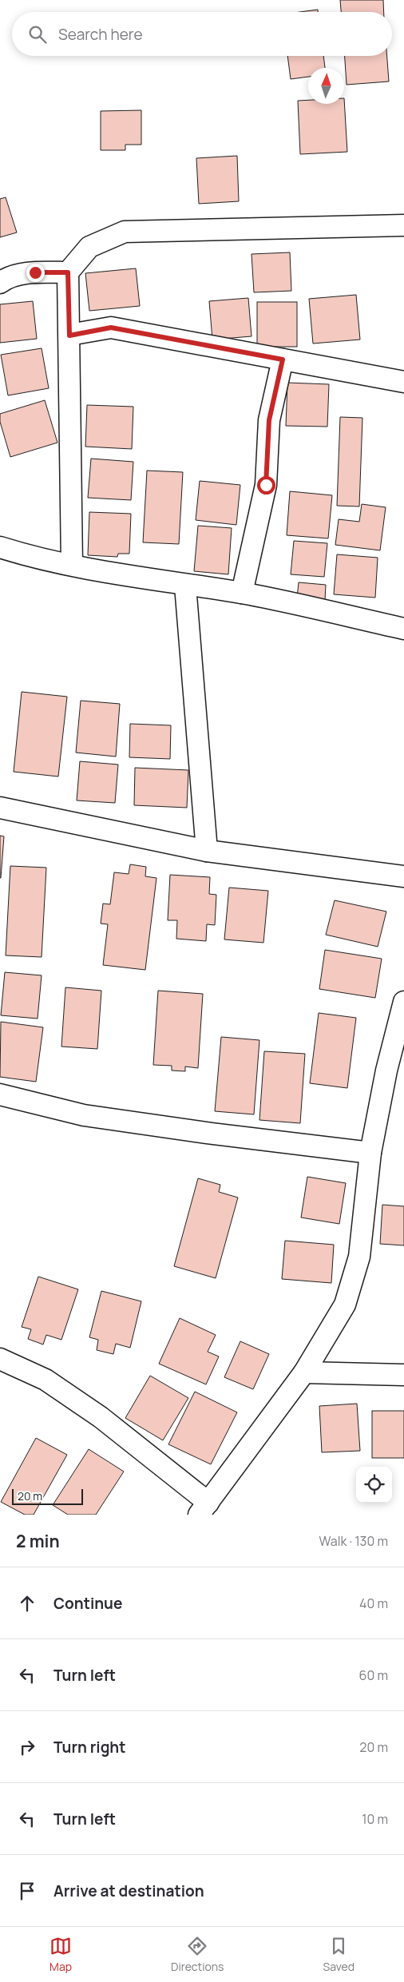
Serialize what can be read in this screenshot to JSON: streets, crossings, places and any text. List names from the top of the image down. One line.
{"scale_bar":"20 m","north":"top","page":{"search":"Search here","scale":"20 m","heading":["2 min","Walk · 130 m"],"list":[["Continue","40 m"],["Turn left","60 m"],["Turn right","20 m"],["Turn left","10 m"],"Arrive at destination"],"nav":["Map","Directions","Saved"]}}
